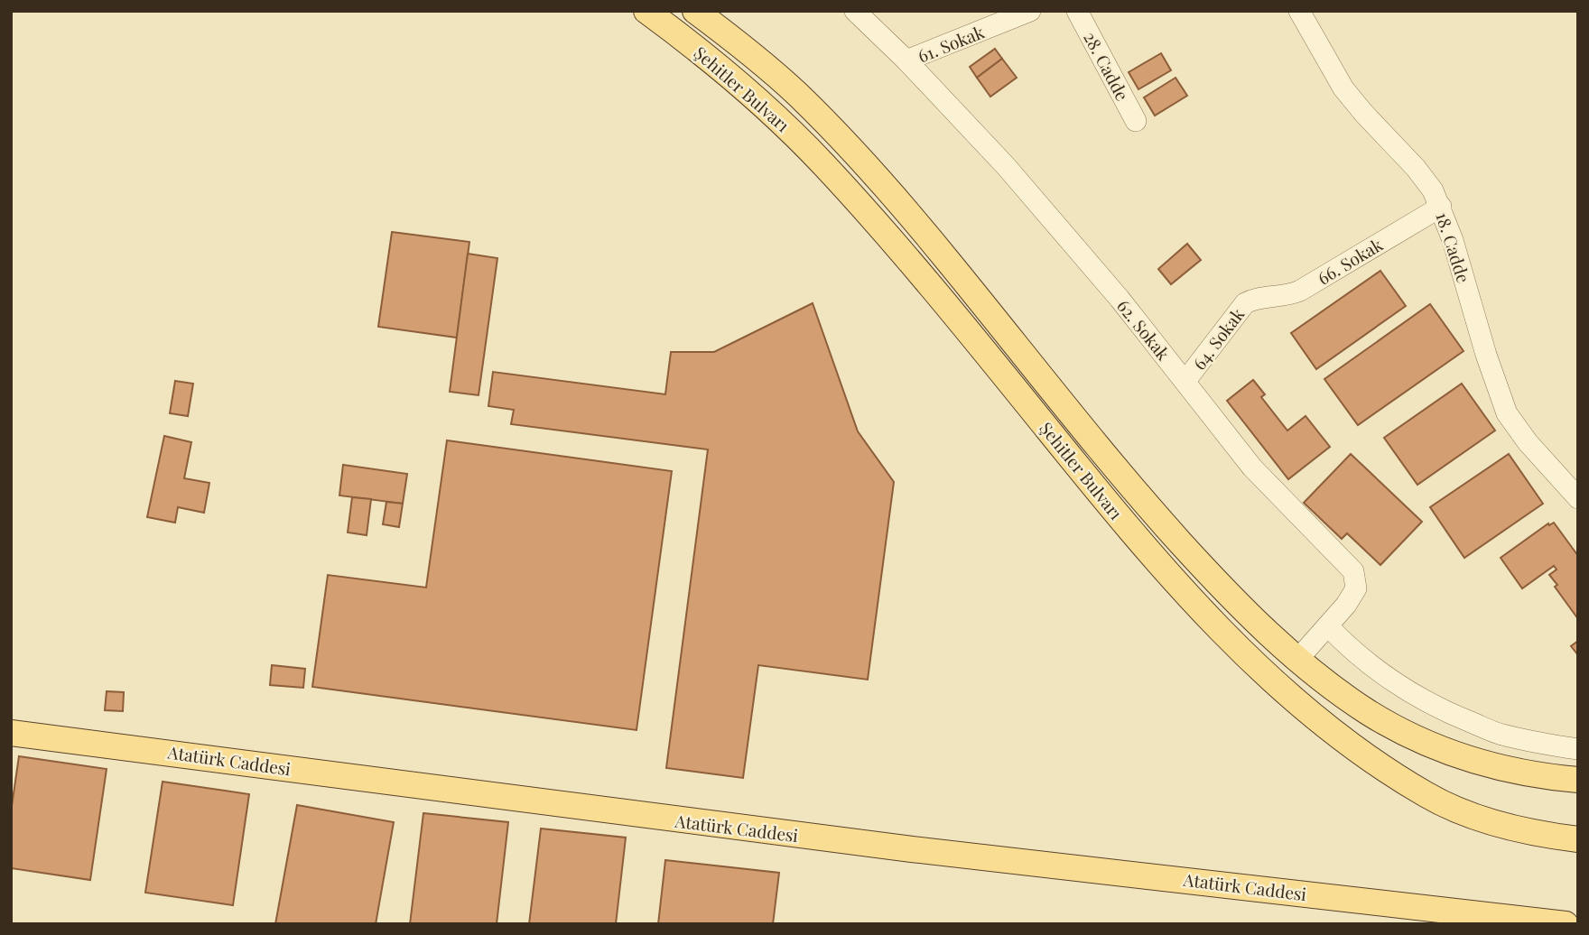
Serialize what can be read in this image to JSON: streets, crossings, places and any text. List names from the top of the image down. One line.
{"streets":{"main road":["Şehitler Bulvarı","Atatürk Caddesi"],"street":["61. Sokak","28. Cadde","18. Cadde","66. Sokak","62. Sokak","64. Sokak"]},"crossings":[["61. Sokak","62. Sokak"],["Şehitler Bulvarı","62. Sokak"],["18. Cadde","66. Sokak"],["66. Sokak","64. Sokak"],["62. Sokak","64. Sokak"]]}
